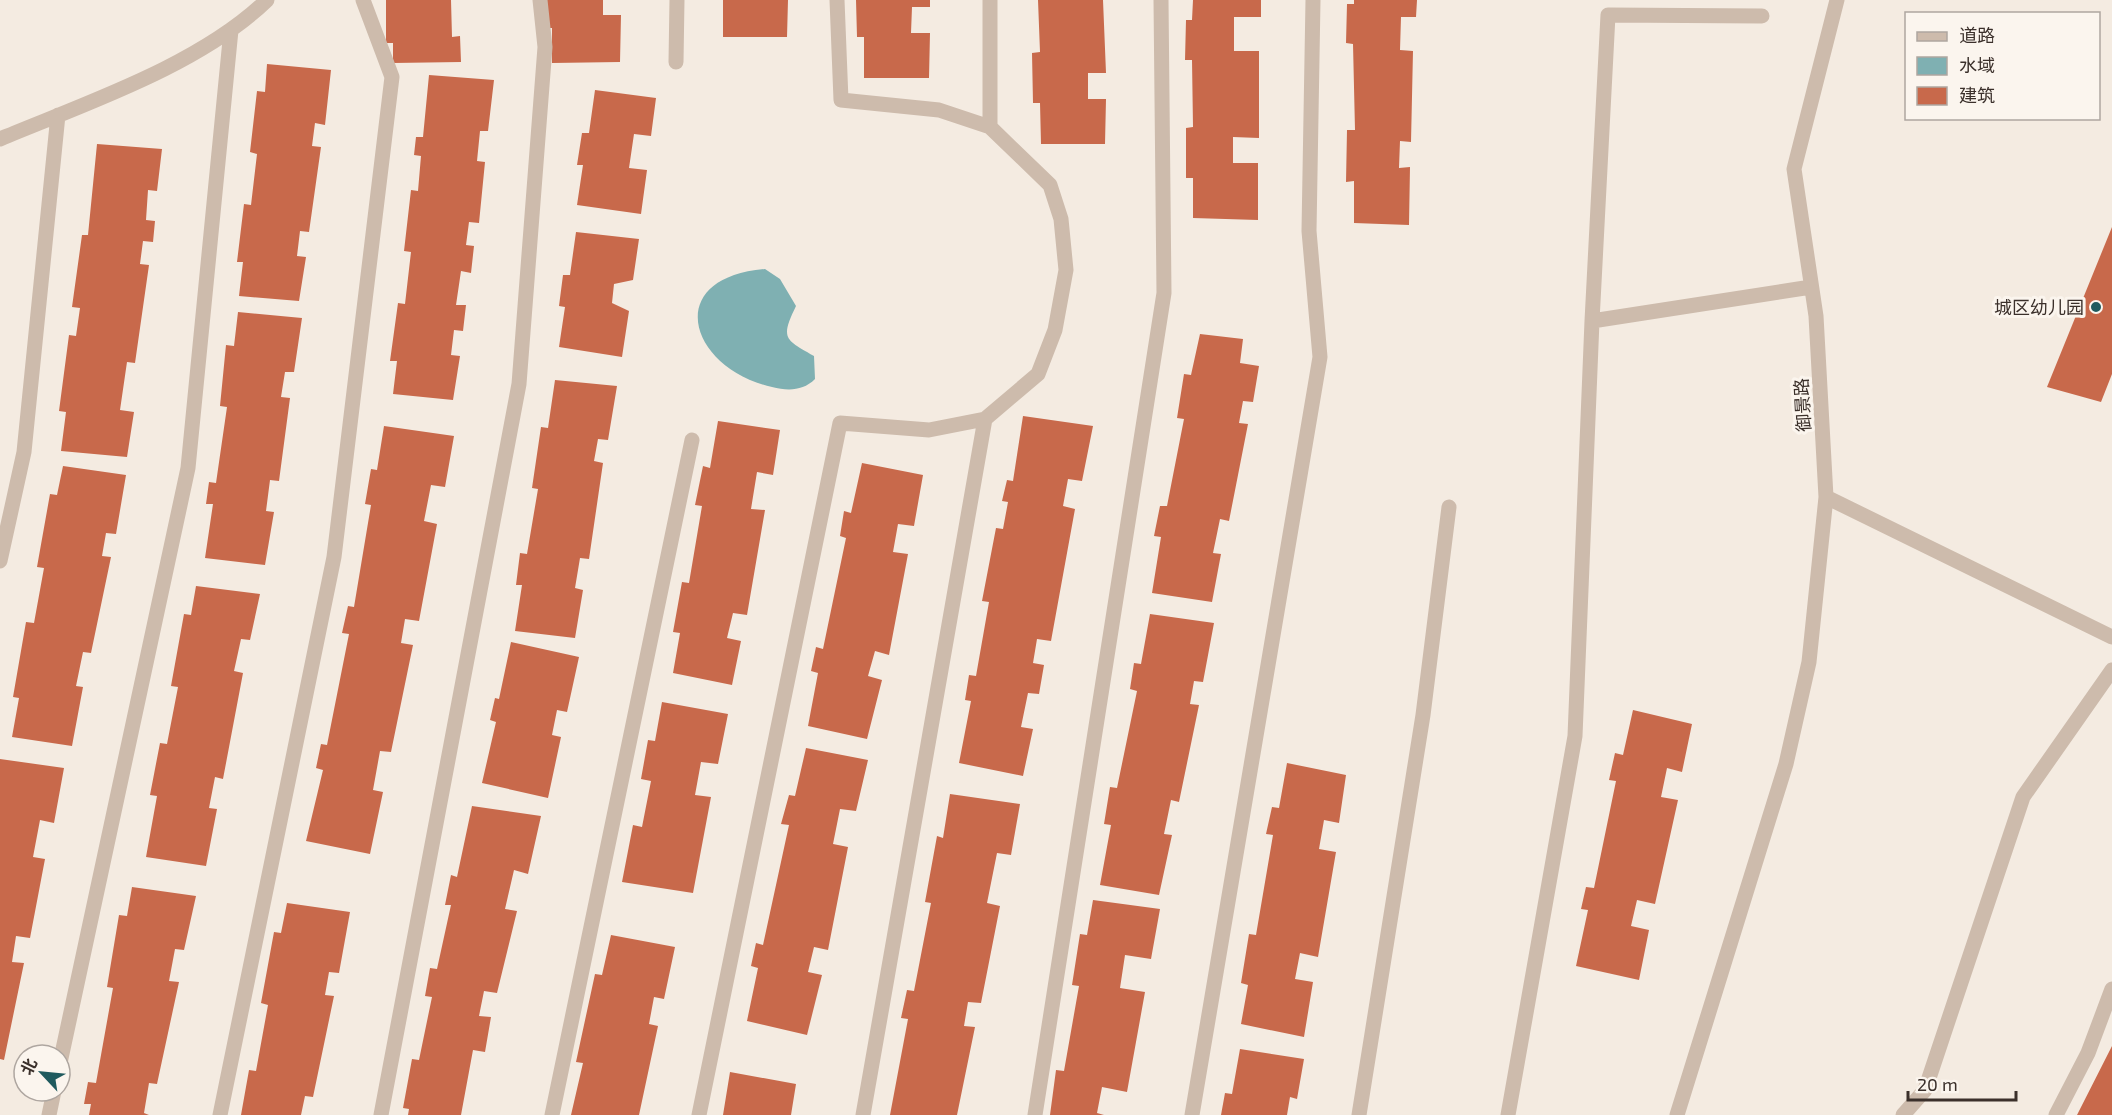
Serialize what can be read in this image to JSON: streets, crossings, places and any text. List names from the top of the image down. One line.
{"streets":{"street":["御景路"]},"places":["城区幼儿园"],"legend":["道路","水域","建筑"],"scale_bar":"20 m","north":"top left"}
